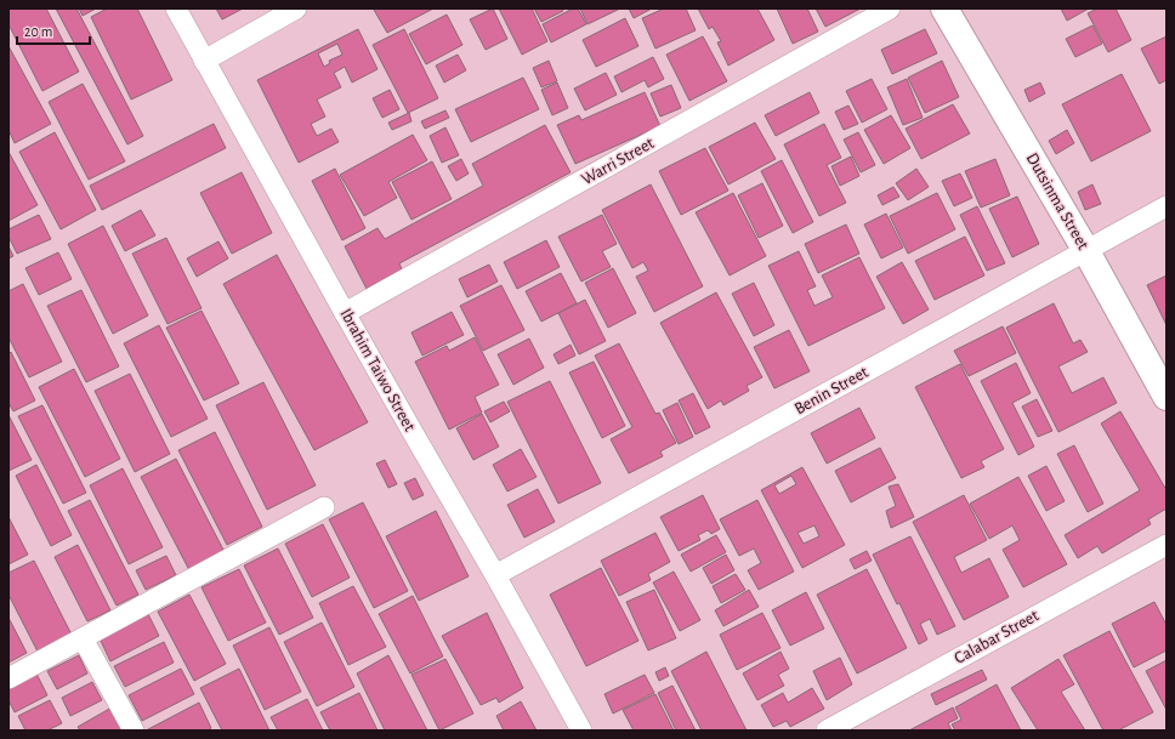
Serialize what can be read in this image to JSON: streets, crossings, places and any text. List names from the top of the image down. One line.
{"streets":{"street":["Warri Street","Dutsinma Street","Ibrahim Taiwo Street","Benin Street","Calabar Street"]},"crossings":[["Warri Street","Ibrahim Taiwo Street"],["Dutsinma Street","Benin Street"],["Ibrahim Taiwo Street","Benin Street"]],"scale_bar":"20 m"}
